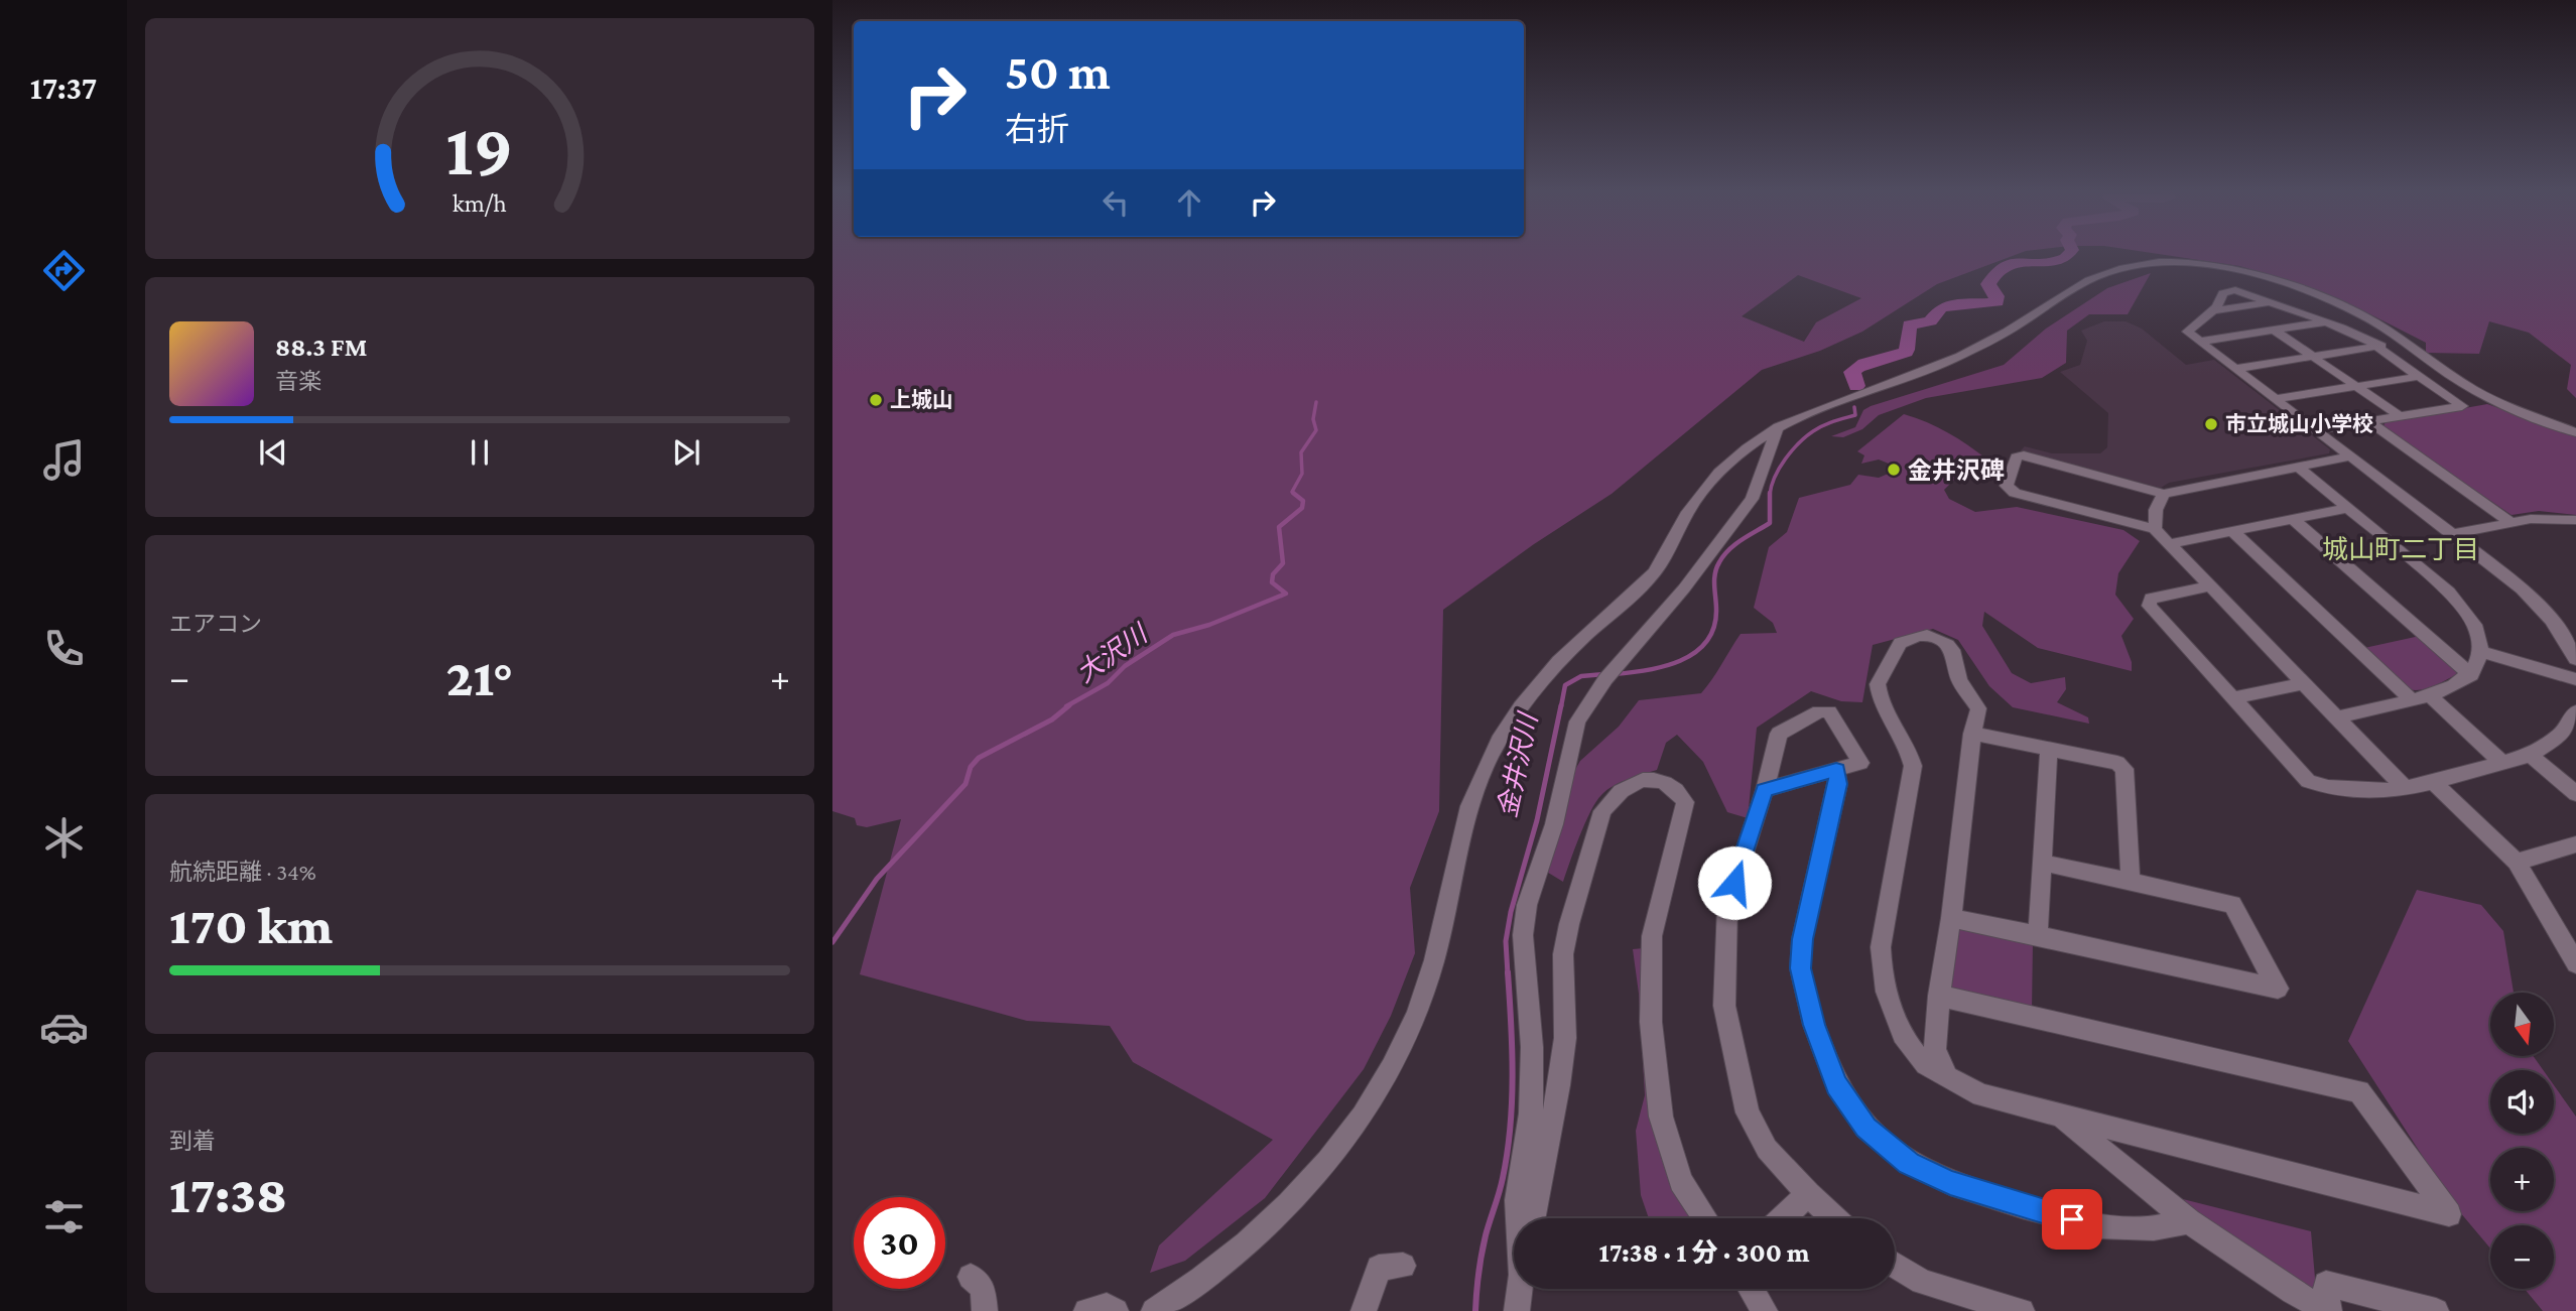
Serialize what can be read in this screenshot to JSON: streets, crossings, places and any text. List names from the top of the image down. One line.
{"districts":["城山町二丁目"],"water":["大沢川","金井沢川"],"places":["上城山","市立城山小学校","金井沢碑"],"north":"bottom","page":{"tabs":"17:37","turn":["50 m","右折"],"song":["88.3 FM","音楽"],"tile":["エアコン",["航続距離 · 34%","170 km"],["到着","17:38"]],"heat":["−","21°","+"],"map_buttons":["+","−"],"limit":"30","trip":"17:38 · 1 分 · 300 m","gauge":["19","km/h"]}}
